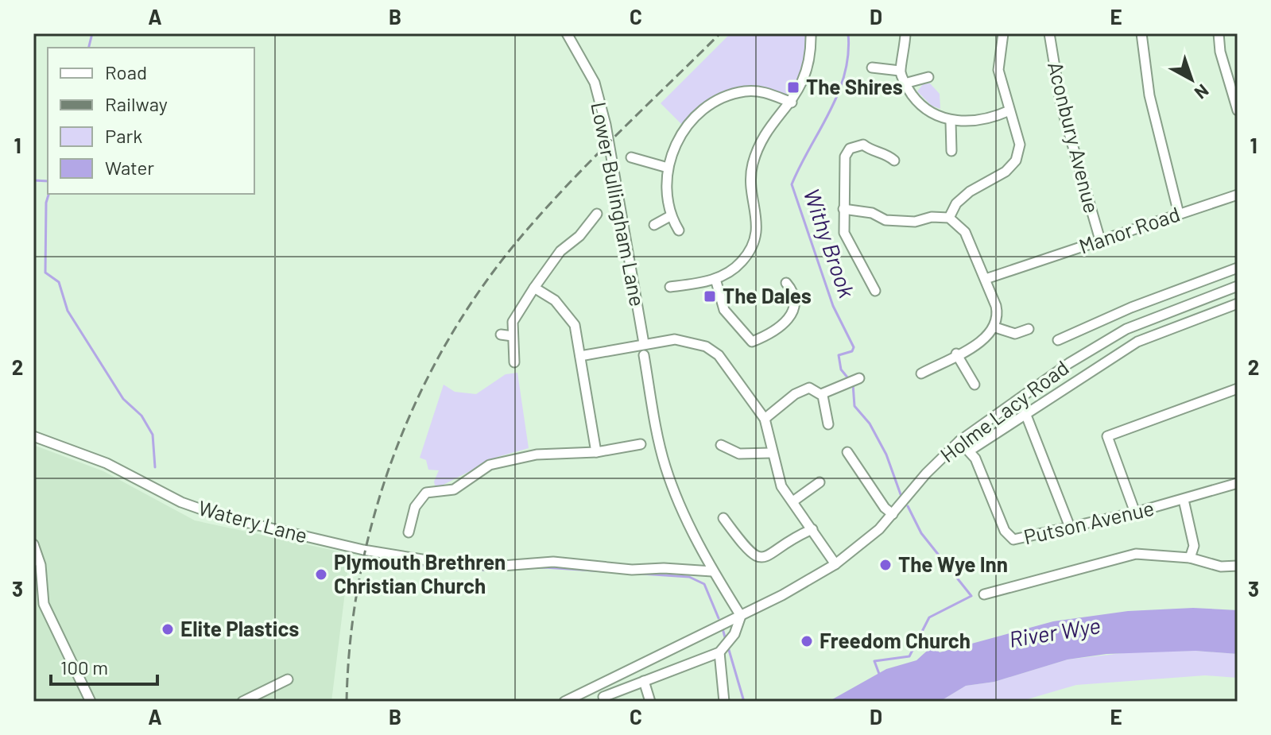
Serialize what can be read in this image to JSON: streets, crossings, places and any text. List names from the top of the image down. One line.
{"streets":{"street":["Aconbury Avenue","Lower Bullingham Lane","Manor Road","Holme Lacy Road","Watery Lane","Putson Avenue"]},"crossings":[["Aconbury Avenue","Manor Road"],["Holme Lacy Road","Putson Avenue"]],"water":["Withy Brook","River Wye"],"places":{"transit":["The Shires","The Dales"],"other":["The Wye Inn","Plymouth Brethren Christian Church","Elite Plastics","Freedom Church"]},"legend":["Road","Railway","Park","Water"],"scale_bar":"100 m","north":"bottom right","grid":{"columns":["A","B","C","D","E"],"rows":["1","2","3"]}}
